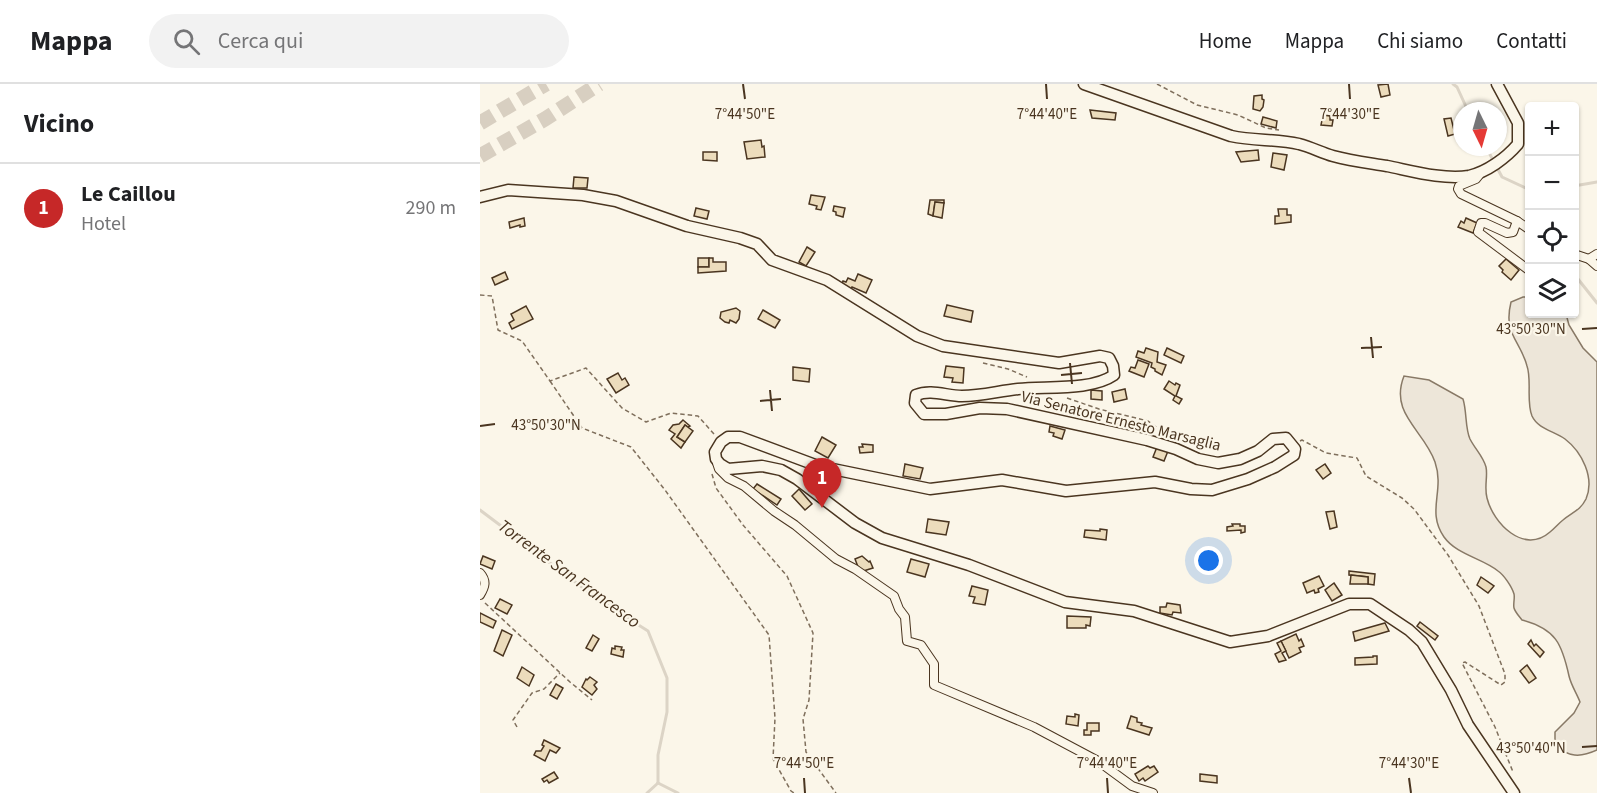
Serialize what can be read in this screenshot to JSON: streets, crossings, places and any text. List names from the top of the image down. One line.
{"streets":{"street":["Via Senatore Ernesto Marsaglia"]},"water":["Torrente San Francesco"],"north":"bottom","page":{"header":"Mappa","search":"Cerca qui","nav":["Home","Mappa","Chi siamo","Contatti"],"heading":"Vicino","map_buttons":["+","−"],"list":[{"mark":"1","name":"Le Caillou","note":"Hotel","value":"290 m"}],"pins":"1"},"coordinates":["7°44'50\"E","7°44'40\"E","7°44'30\"E","43°50'30\"N","43°50'40\"N"]}
